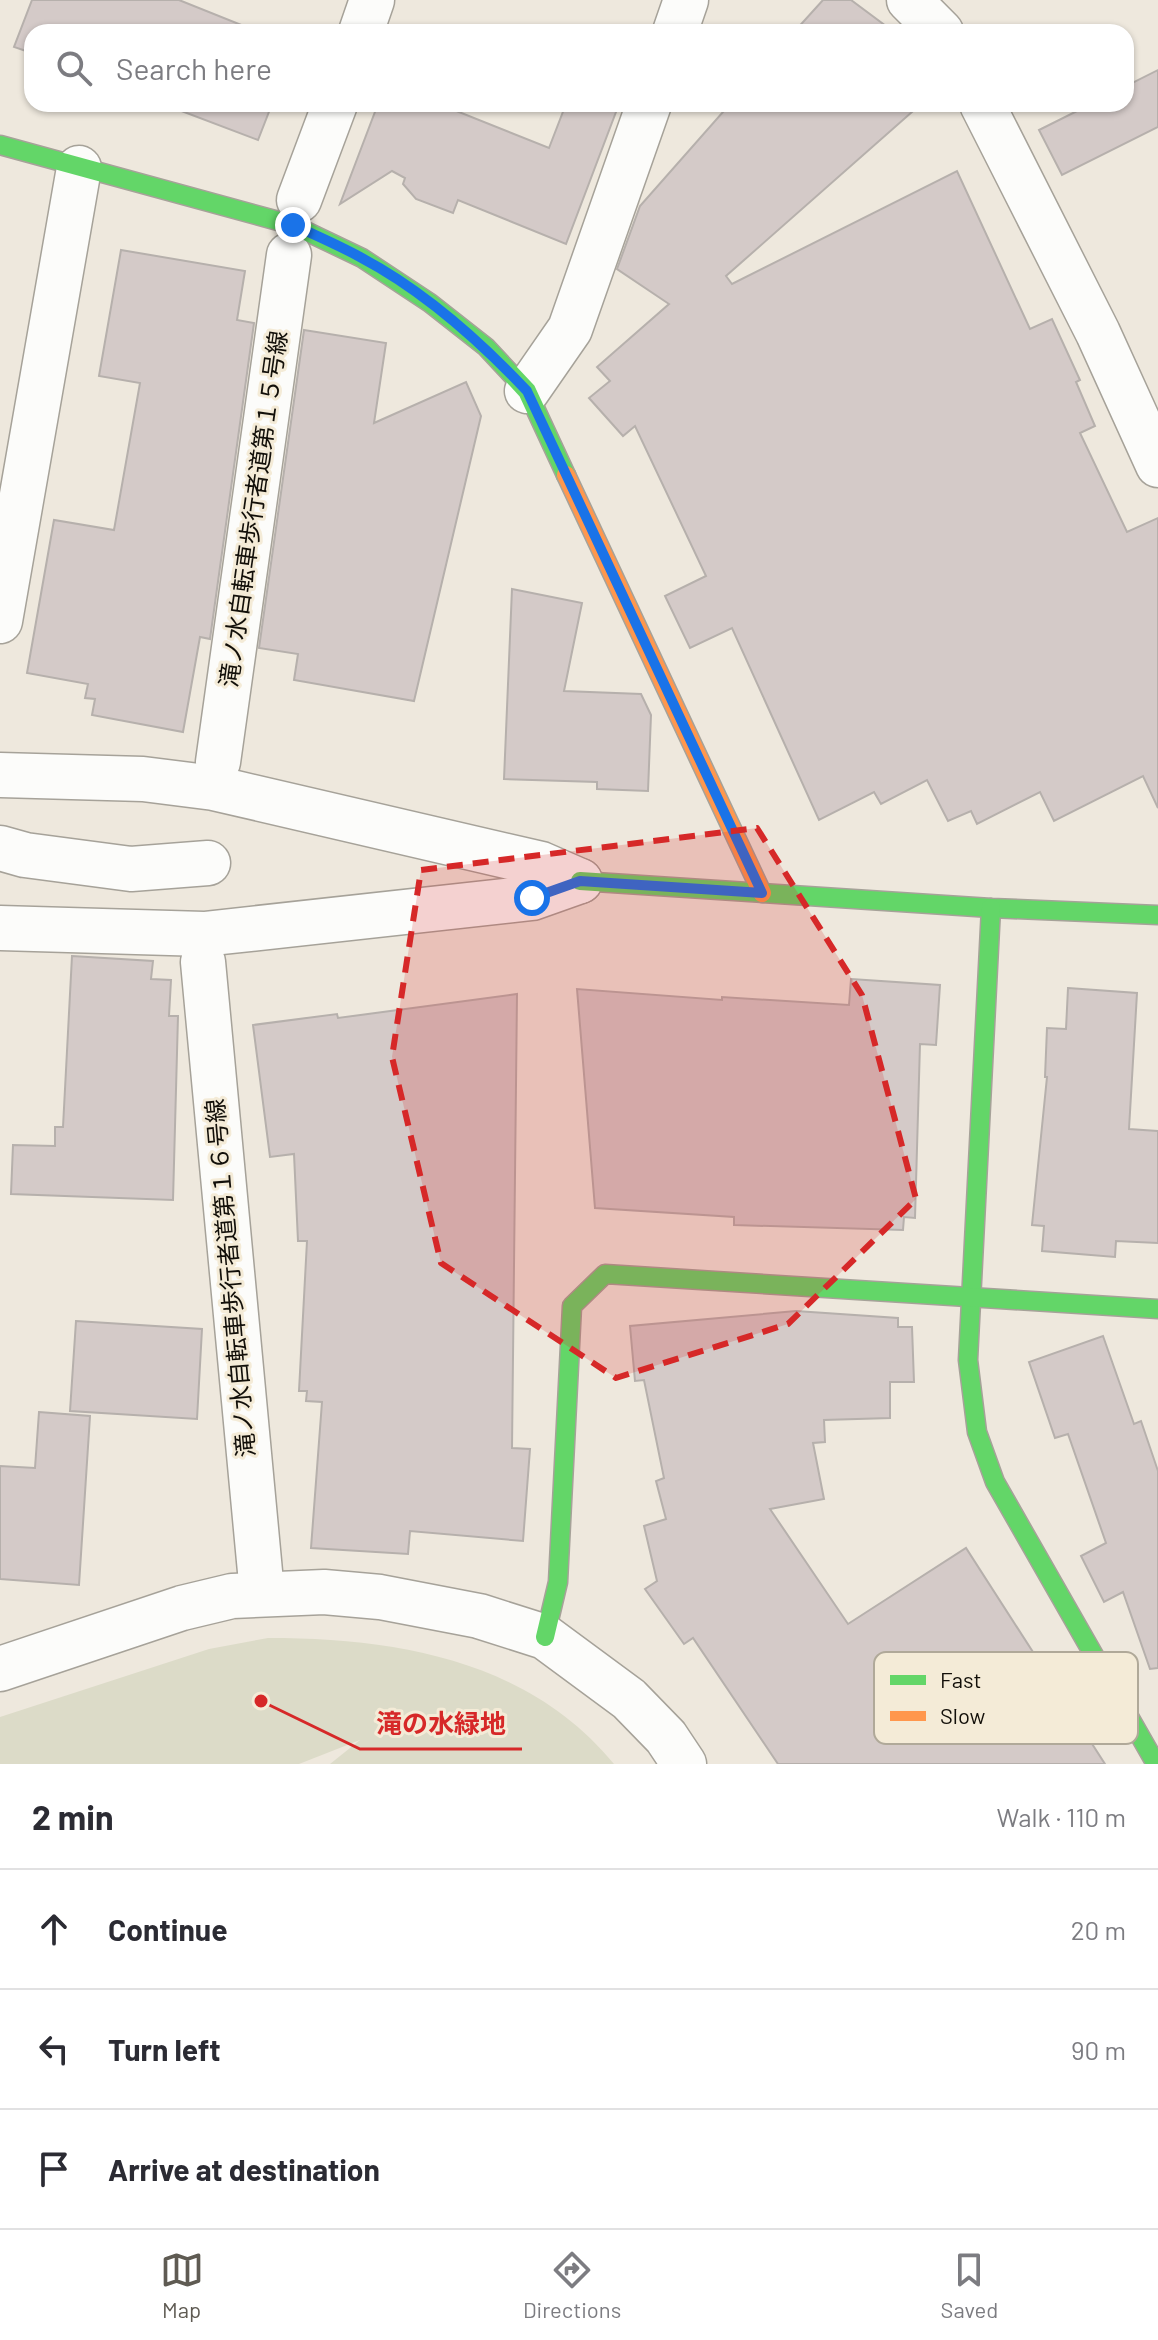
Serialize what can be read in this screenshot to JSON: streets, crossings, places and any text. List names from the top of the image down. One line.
{"streets":{"street":["滝ノ水自転車歩行者道第１５号線","滝ノ水自転車歩行者道第１６号線"]},"places":["滝の水緑地"],"legend":["Fast","Slow"],"page":{"search":"Search here","heading":["2 min","Walk · 110 m"],"list":[["Continue","20 m"],["Turn left","90 m"],"Arrive at destination"],"nav":["Map","Directions","Saved"]}}
